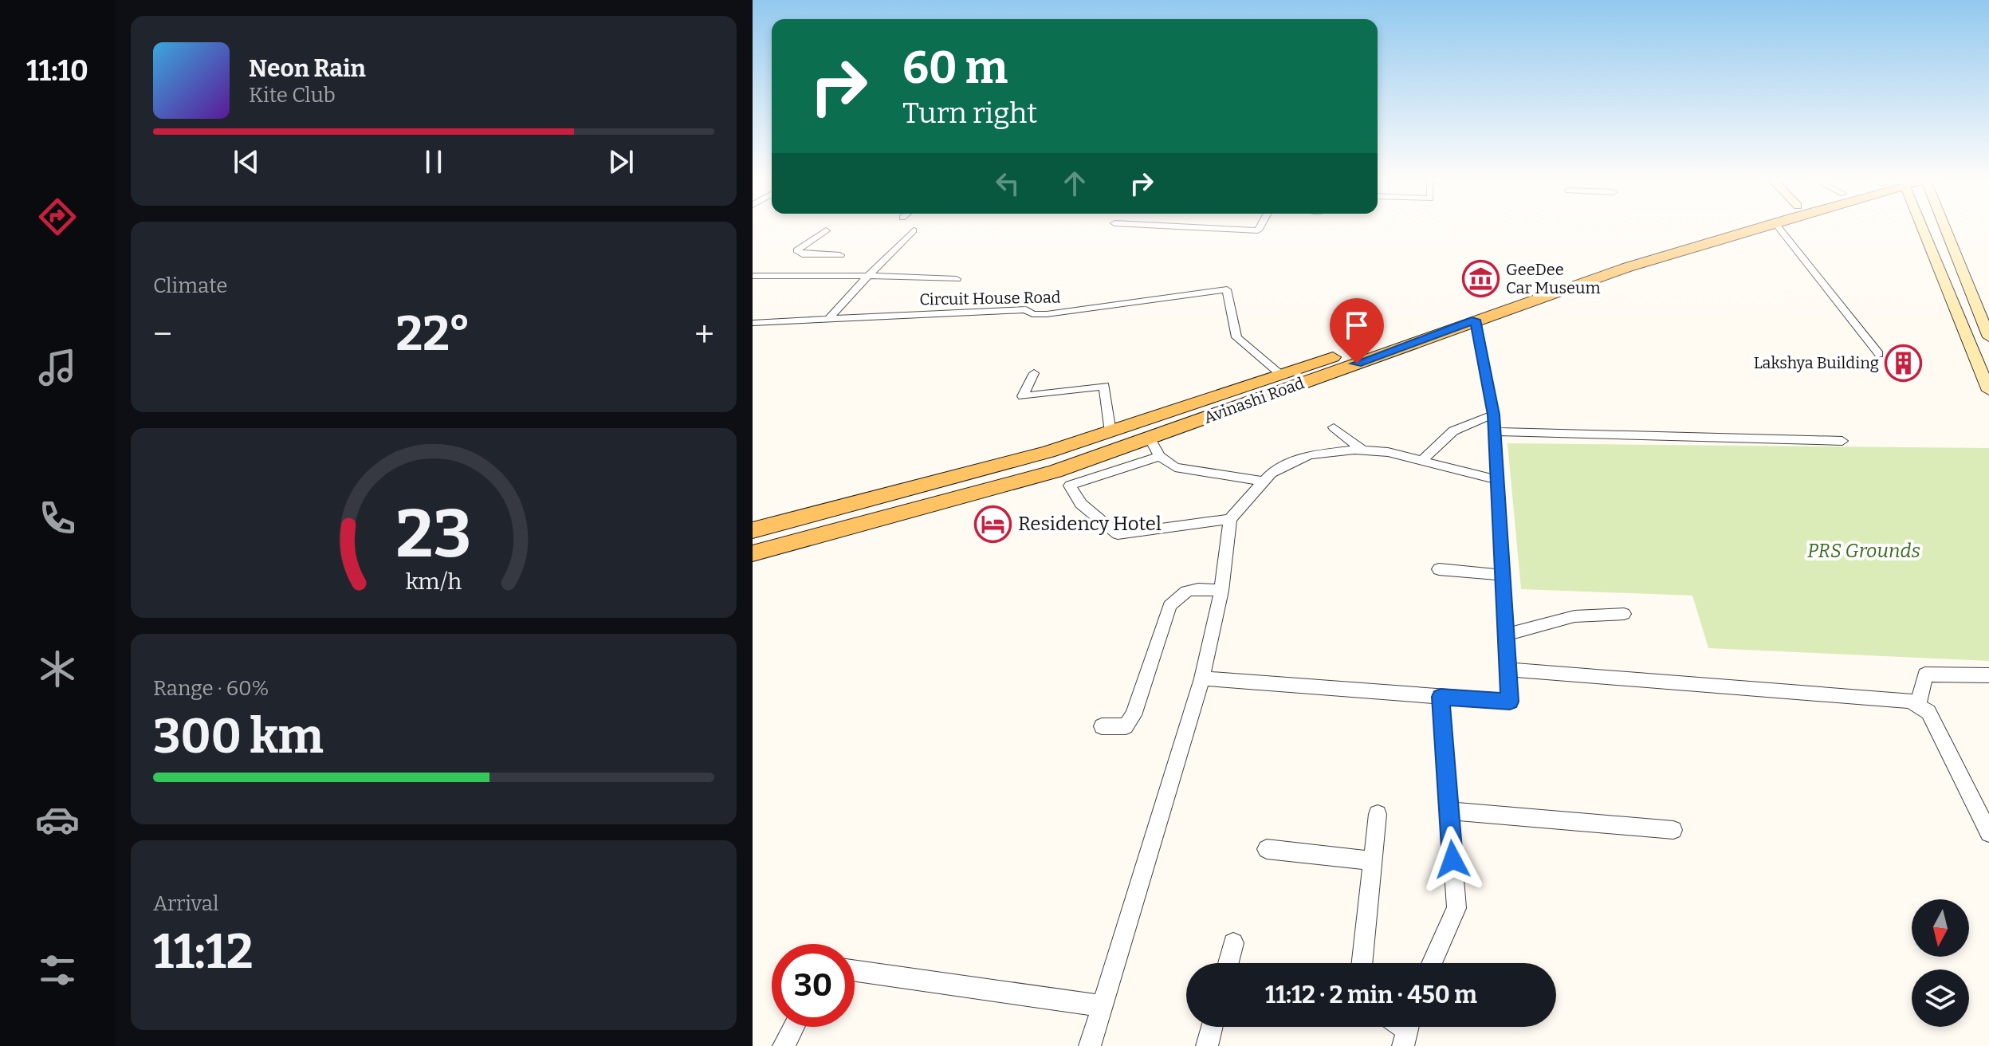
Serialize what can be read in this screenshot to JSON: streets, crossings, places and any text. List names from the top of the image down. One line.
{"streets":{"main road":["Avinashi Road"],"street":["Circuit House Road"]},"crossings":[["Circuit House Road","Avinashi Road"]],"parks":["PRS Grounds"],"places":{"museum":["GeeDee Car Museum"],"building":["Lakshya Building"],"hotel":["Residency Hotel"]},"north":"bottom","page":{"tabs":"11:10","turn":["60 m","Turn right"],"song":["Neon Rain","Kite Club"],"tile":["Climate",["Range · 60%","300 km"],["Arrival","11:12"]],"heat":["−","22°","+"],"limit":"30","trip":"11:12 · 2 min · 450 m","gauge":["23","km/h"]}}
